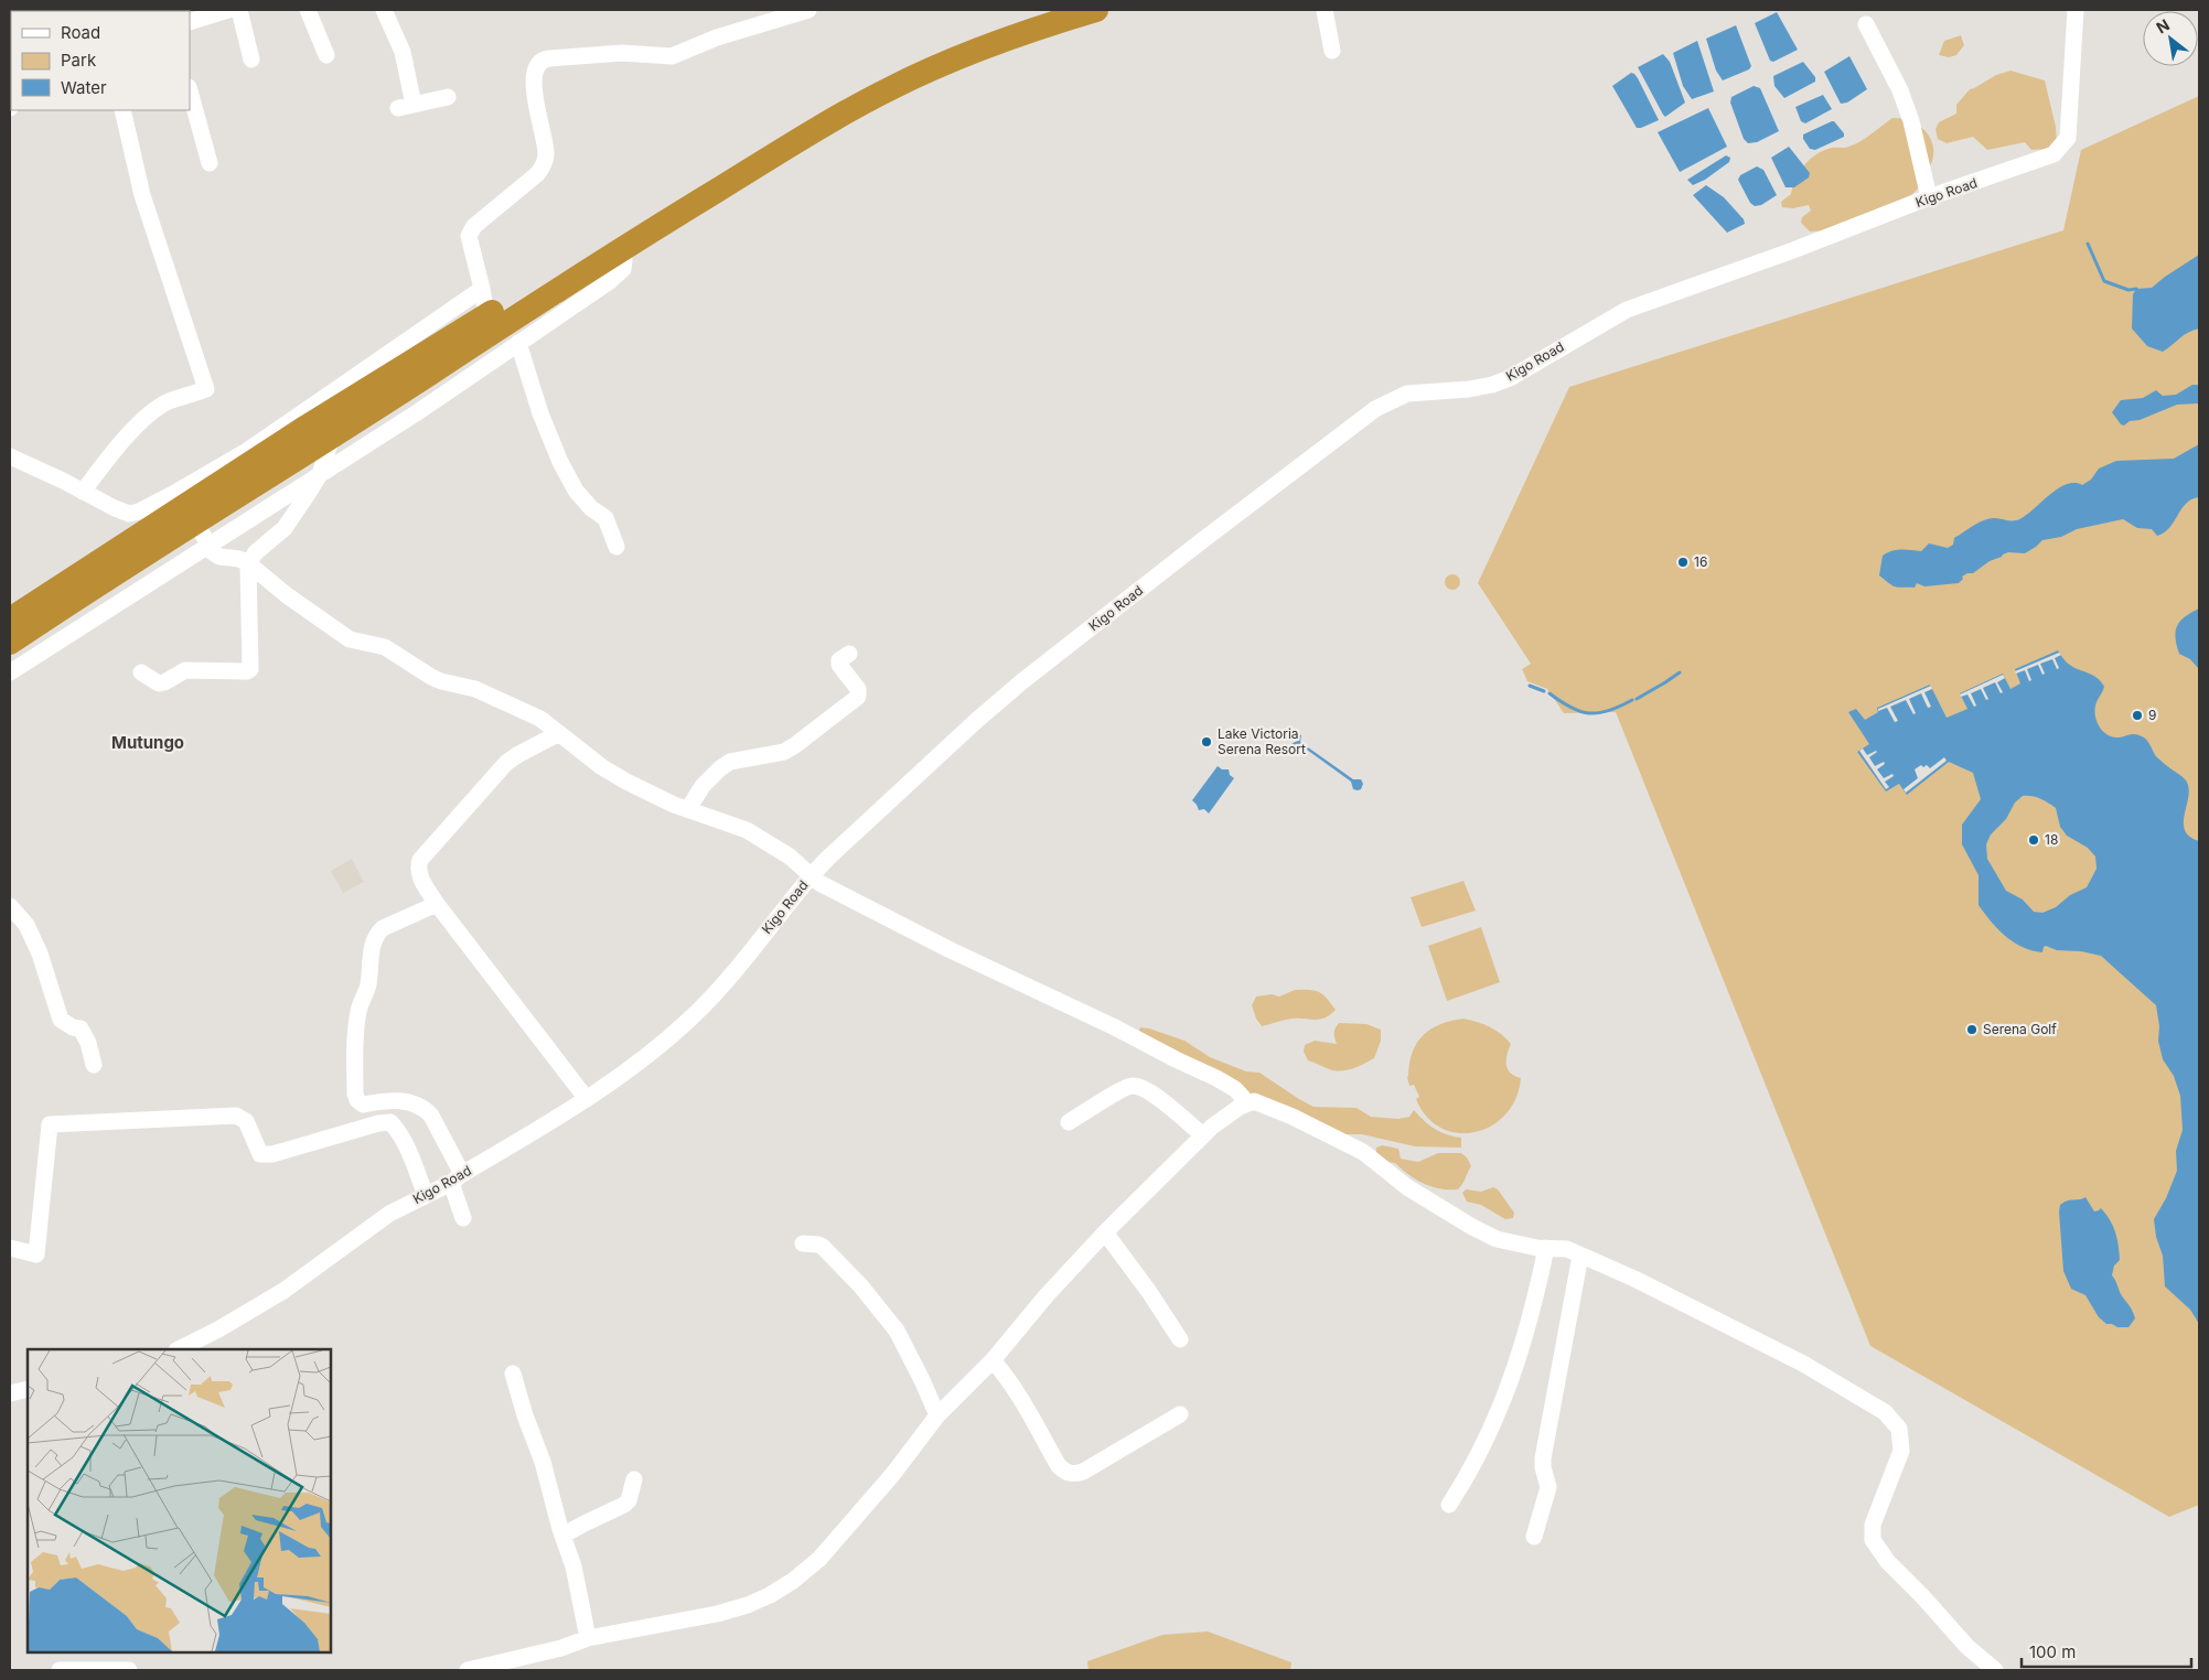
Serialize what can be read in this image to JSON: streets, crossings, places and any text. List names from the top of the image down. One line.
{"streets":{"street":["Kigo Road"]},"districts":["Mutungo"],"places":["16","9","Lake Victoria Serena Resort","18","Serena Golf"],"legend":["Road","Park","Water"],"scale_bar":"100 m","north":"top left"}
